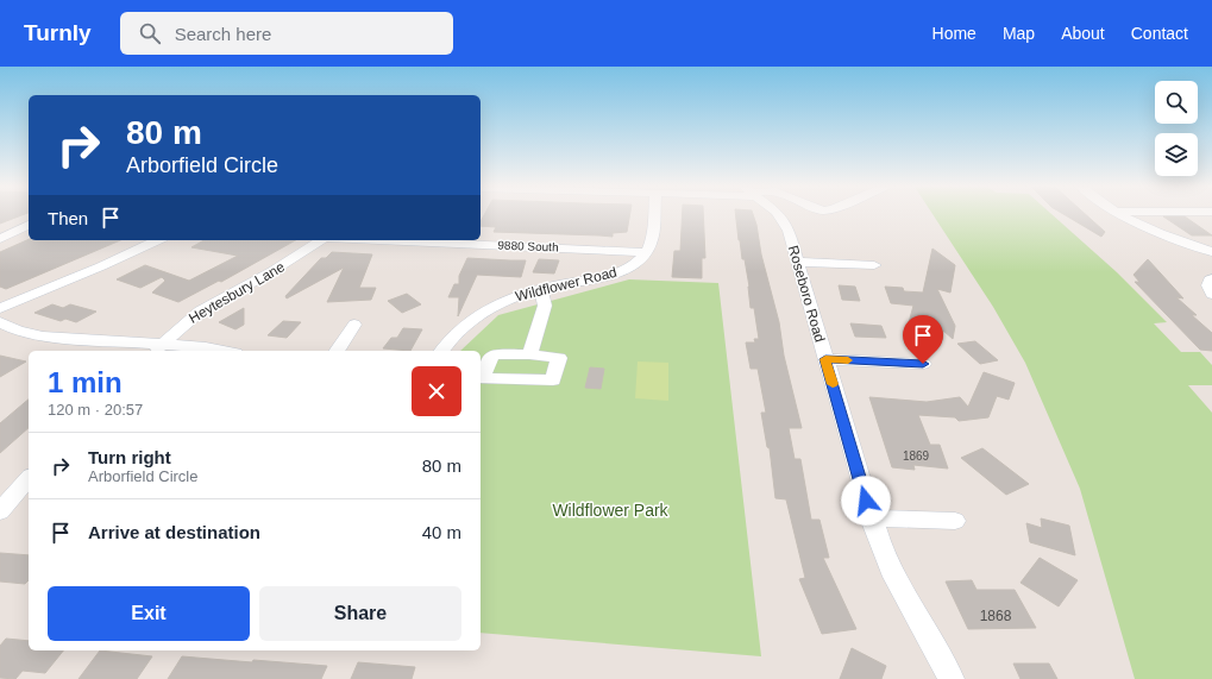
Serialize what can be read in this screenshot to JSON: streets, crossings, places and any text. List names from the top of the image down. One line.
{"streets":{"street":["9880 South","Wildflower Road","Heytesbury Lane","Roseboro Road"]},"crossings":[["9880 South","Wildflower Road"]],"parks":["Wildflower Park"],"house_numbers":["1869","1868"],"page":{"header":"Turnly","search":"Search here","nav":["Home","Map","About","Contact"],"turn":["80 m","Arborfield Circle"],"then":"Then","heading":["1 min","120 m · 20:57"],"list":[{"name":"Turn right","note":"Arborfield Circle","value":"80 m"},{"name":"Arrive at destination","value":"40 m"}],"buttons":["Exit","Share"]}}
